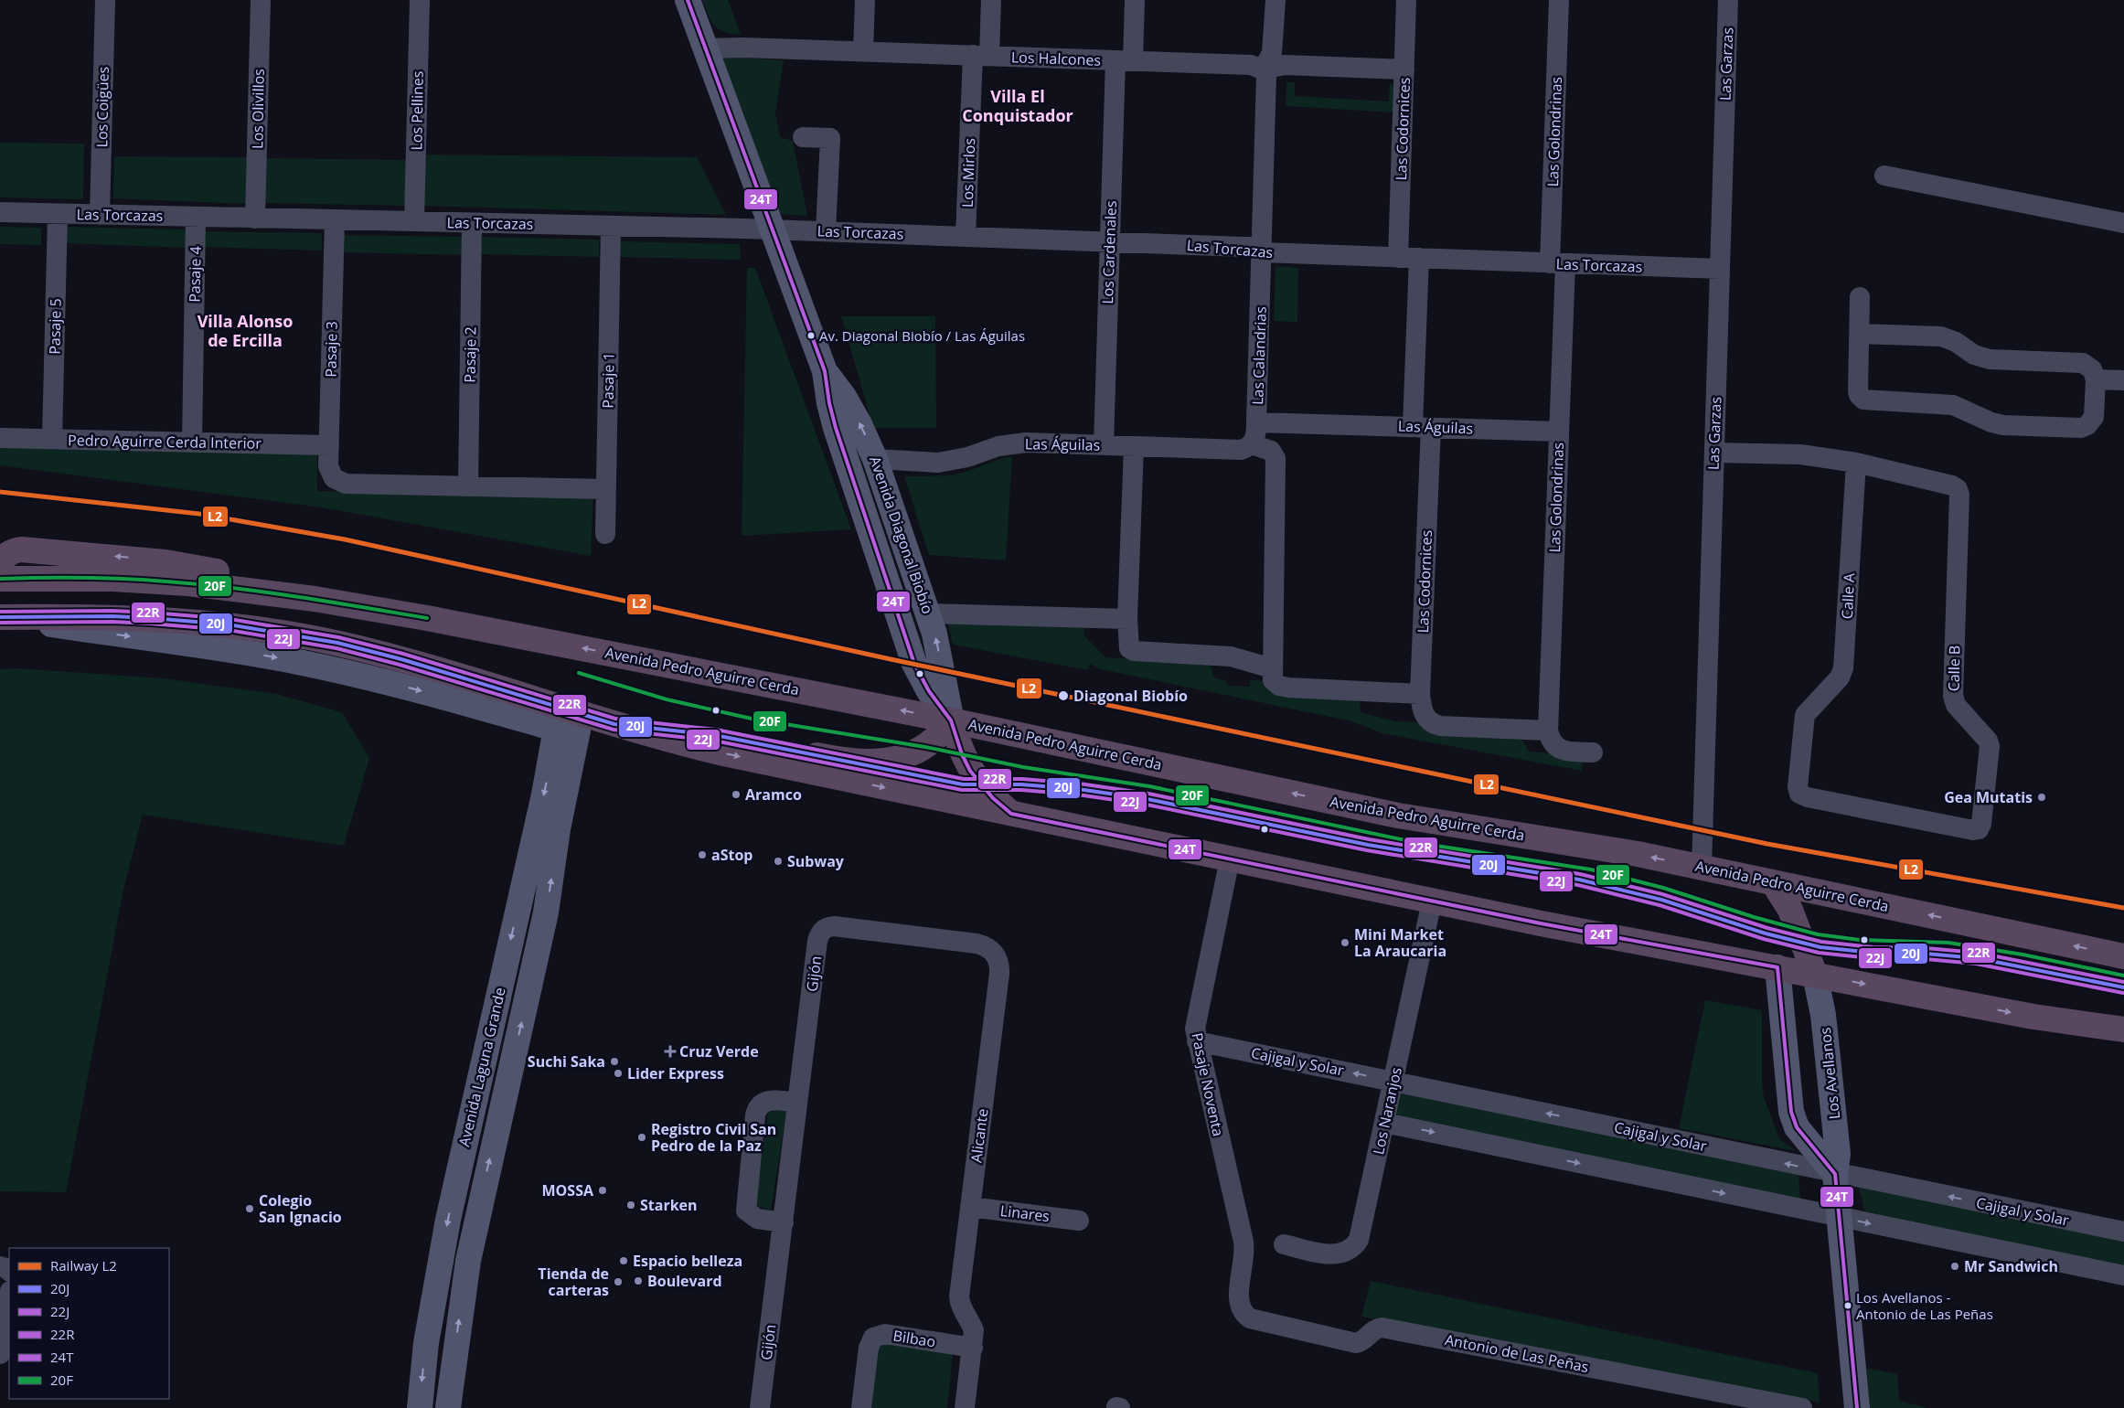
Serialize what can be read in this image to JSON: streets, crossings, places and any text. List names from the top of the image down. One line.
{"streets":{"highway":["Avenida Pedro Aguirre Cerda"],"main road":["Avenida Diagonal Biobío","Avenida Laguna Grande","Los Avellanos"],"street":["Los Halcones","Las Garzas","Los Coigües","Los Olivillos","Los Pellines","Las Codornices","Las Golondrinas","Los Mirlos","Las Torcazas","Los Cardenales","Pasaje 4","Pasaje 5","Pasaje 3","Pasaje 2","Las Calandrias","Pasaje 1","Las Águilas","Pedro Aguirre Cerda Interior","Calle A","Calle B","Gijón","Cajigal y Solar","Pasaje Noventa","Los Naranjos","Alicante","Linares","Bilbao","Antonio de Las Peñas"]},"crossings":[["Los Halcones","Las Codornices"],["Los Halcones","Los Mirlos"],["Los Halcones","Los Cardenales"],["Los Halcones","Las Calandrias"],["Los Halcones","Avenida Diagonal Biobío"],["Las Garzas","Las Torcazas"],["Las Garzas","Avenida Pedro Aguirre Cerda"],["Los Coigües","Las Torcazas"],["Los Olivillos","Las Torcazas"],["Los Pellines","Las Torcazas"],["Las Codornices","Las Golondrinas"],["Las Codornices","Las Torcazas"],["Las Codornices","Las Águilas"],["Las Golondrinas","Las Torcazas"],["Las Golondrinas","Las Águilas"],["Los Mirlos","Las Torcazas"],["Las Torcazas","Los Cardenales"],["Las Torcazas","Pasaje 4"],["Las Torcazas","Pasaje 5"],["Las Torcazas","Pasaje 3"],["Las Torcazas","Pasaje 2"],["Las Torcazas","Las Calandrias"],["Las Torcazas","Pasaje 1"],["Las Torcazas","Avenida Diagonal Biobío"],["Los Cardenales","Las Águilas"],["Pasaje 4","Pedro Aguirre Cerda Interior"],["Pasaje 5","Pedro Aguirre Cerda Interior"],["Pasaje 3","Pasaje 2"],["Pasaje 3","Pedro Aguirre Cerda Interior"],["Las Calandrias","Las Águilas"],["Las Águilas","Avenida Diagonal Biobío"],["Avenida Diagonal Biobío","Avenida Pedro Aguirre Cerda"],["Calle A","Calle B"],["Gijón","Alicante"],["Cajigal y Solar","Los Avellanos"],["Cajigal y Solar","Pasaje Noventa"],["Cajigal y Solar","Los Naranjos"],["Pasaje Noventa","Antonio de Las Peñas"],["Alicante","Linares"],["Alicante","Bilbao"]],"districts":["Villa El Conquistador","Villa Alonso de Ercilla"],"places":{"other":["Av. Diagonal Biobío / Las Águilas","Diagonal Biobío","Aramco","Gea Mutatis","aStop","Subway","Mini Market La Araucaria","Suchi Saka","Lider Express","Registro Civil San Pedro de la Paz","MOSSA","Starken","Colegio San Ignacio","Espacio belleza","Mr Sandwich","Boulevard","Tienda de carteras","Los Avellanos - Antonio de Las Peñas"],"health":["Cruz Verde"]},"lines":["transit line 24T","rail line L2","transit line 20F","transit line 22R","transit line 20J","transit line 22J"],"legend":["Railway L2","20J","22J","22R","24T","20F"]}
